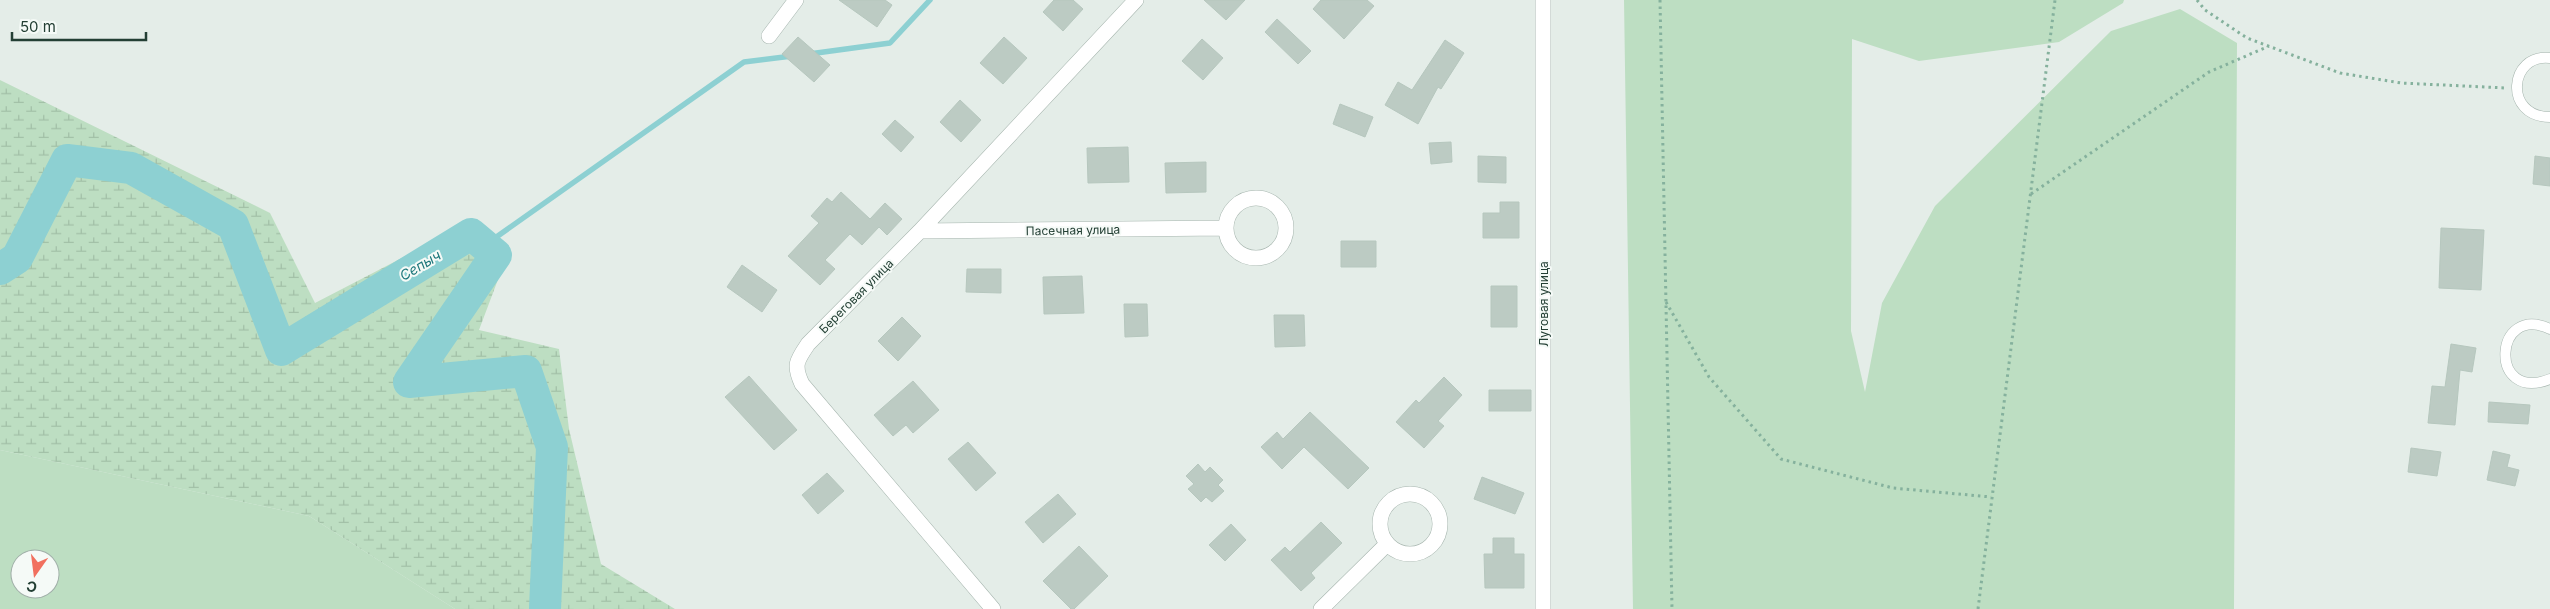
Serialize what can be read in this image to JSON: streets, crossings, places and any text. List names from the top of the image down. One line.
{"streets":{"street":["Пасечная улица","Береговая улица","Луговая улица"]},"crossings":[["Пасечная улица","Береговая улица"]],"water":["Сепыч"],"scale_bar":"50 m","north":"bottom"}
